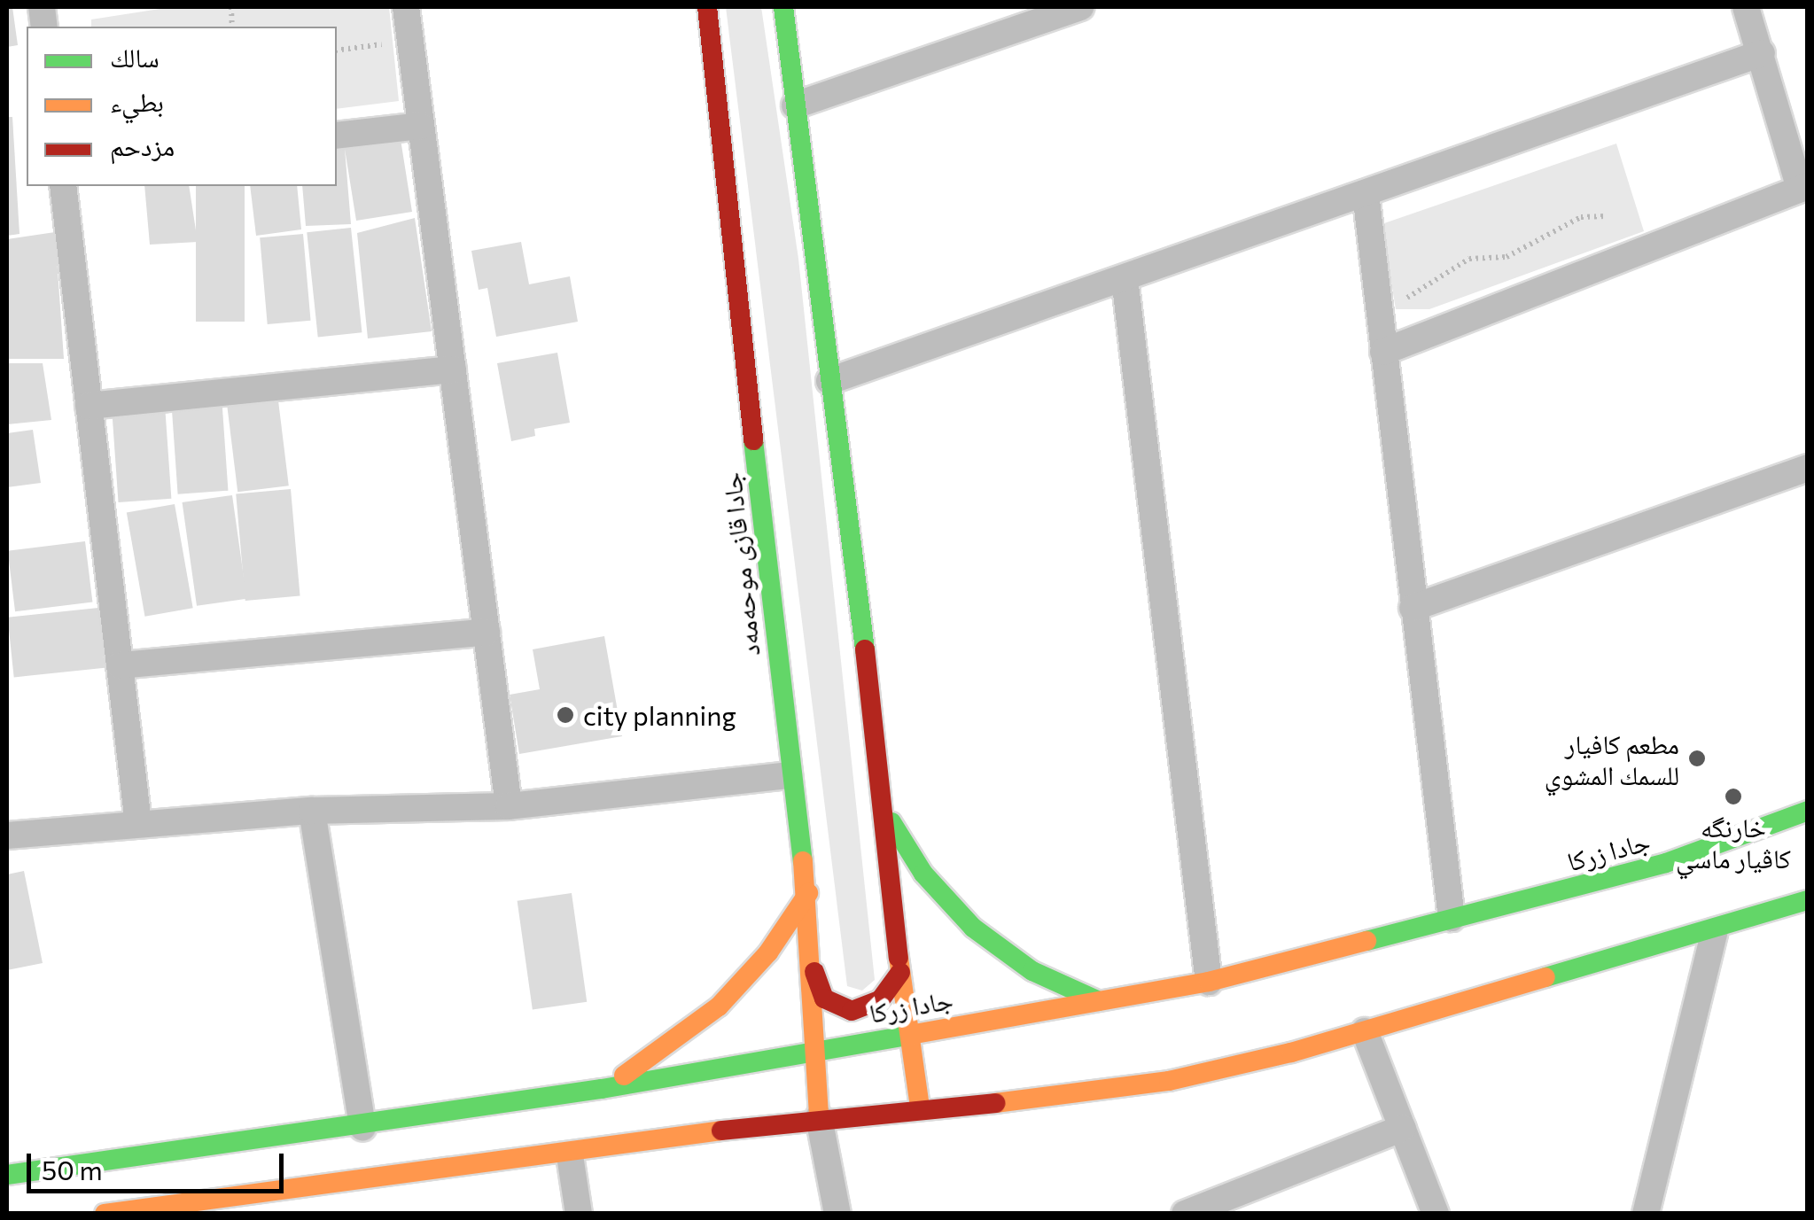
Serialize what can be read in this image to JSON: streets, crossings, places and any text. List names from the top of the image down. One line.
{"streets":{"main road":["جادا قازی موحەمەد","جادا زرکا"]},"crossings":[["جادا قازی موحەمەد","جادا زرکا"]],"places":["city planning","مطعم كافيار للسمك المشوي","خارنگه كاڤيار ماسي"],"legend":["سالك","بطيء","مزدحم"],"scale_bar":"50 m"}
